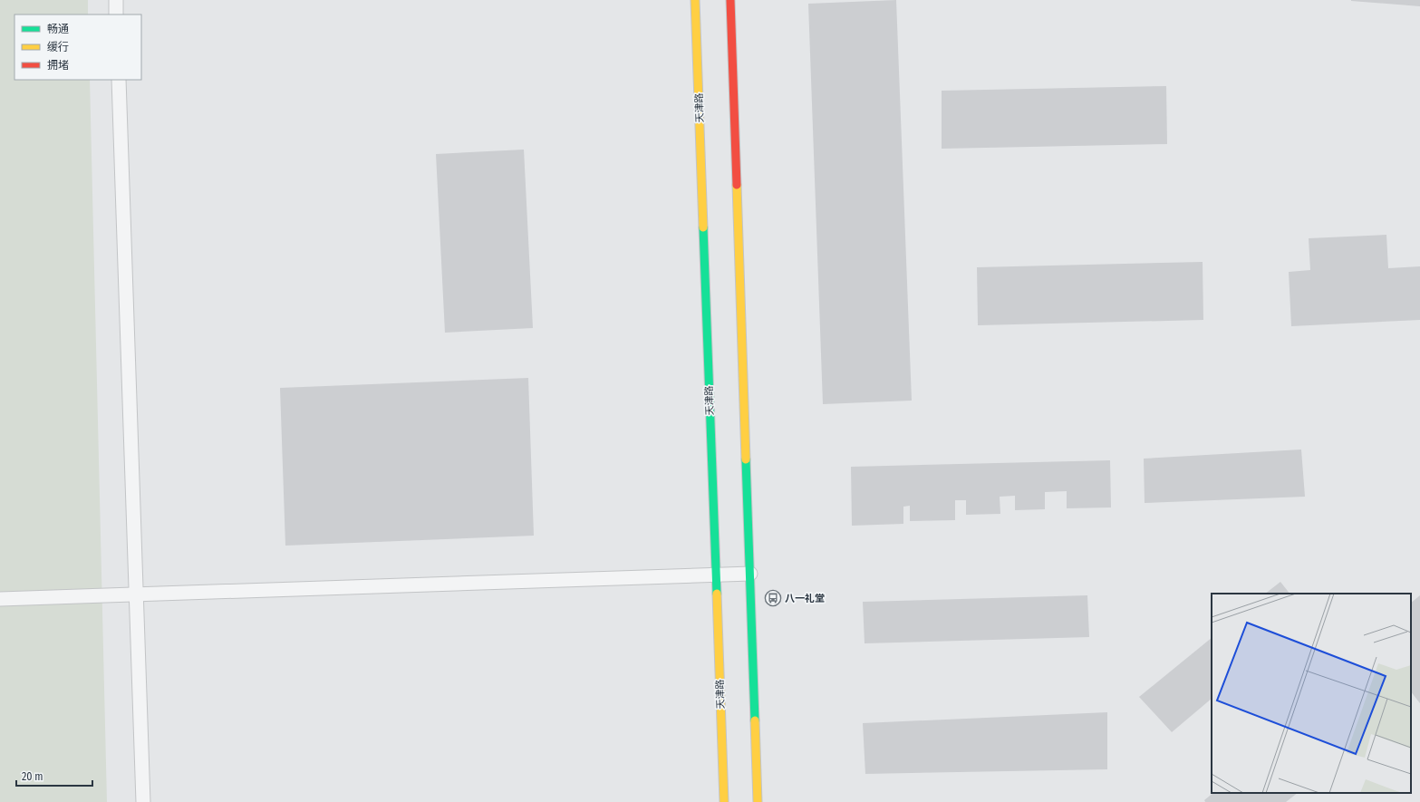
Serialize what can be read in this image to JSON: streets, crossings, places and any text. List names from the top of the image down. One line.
{"streets":{"main road":["天津路"]},"places":{"bus stop":["八一礼堂"]},"legend":["畅通","缓行","拥堵"],"scale_bar":"20 m"}
